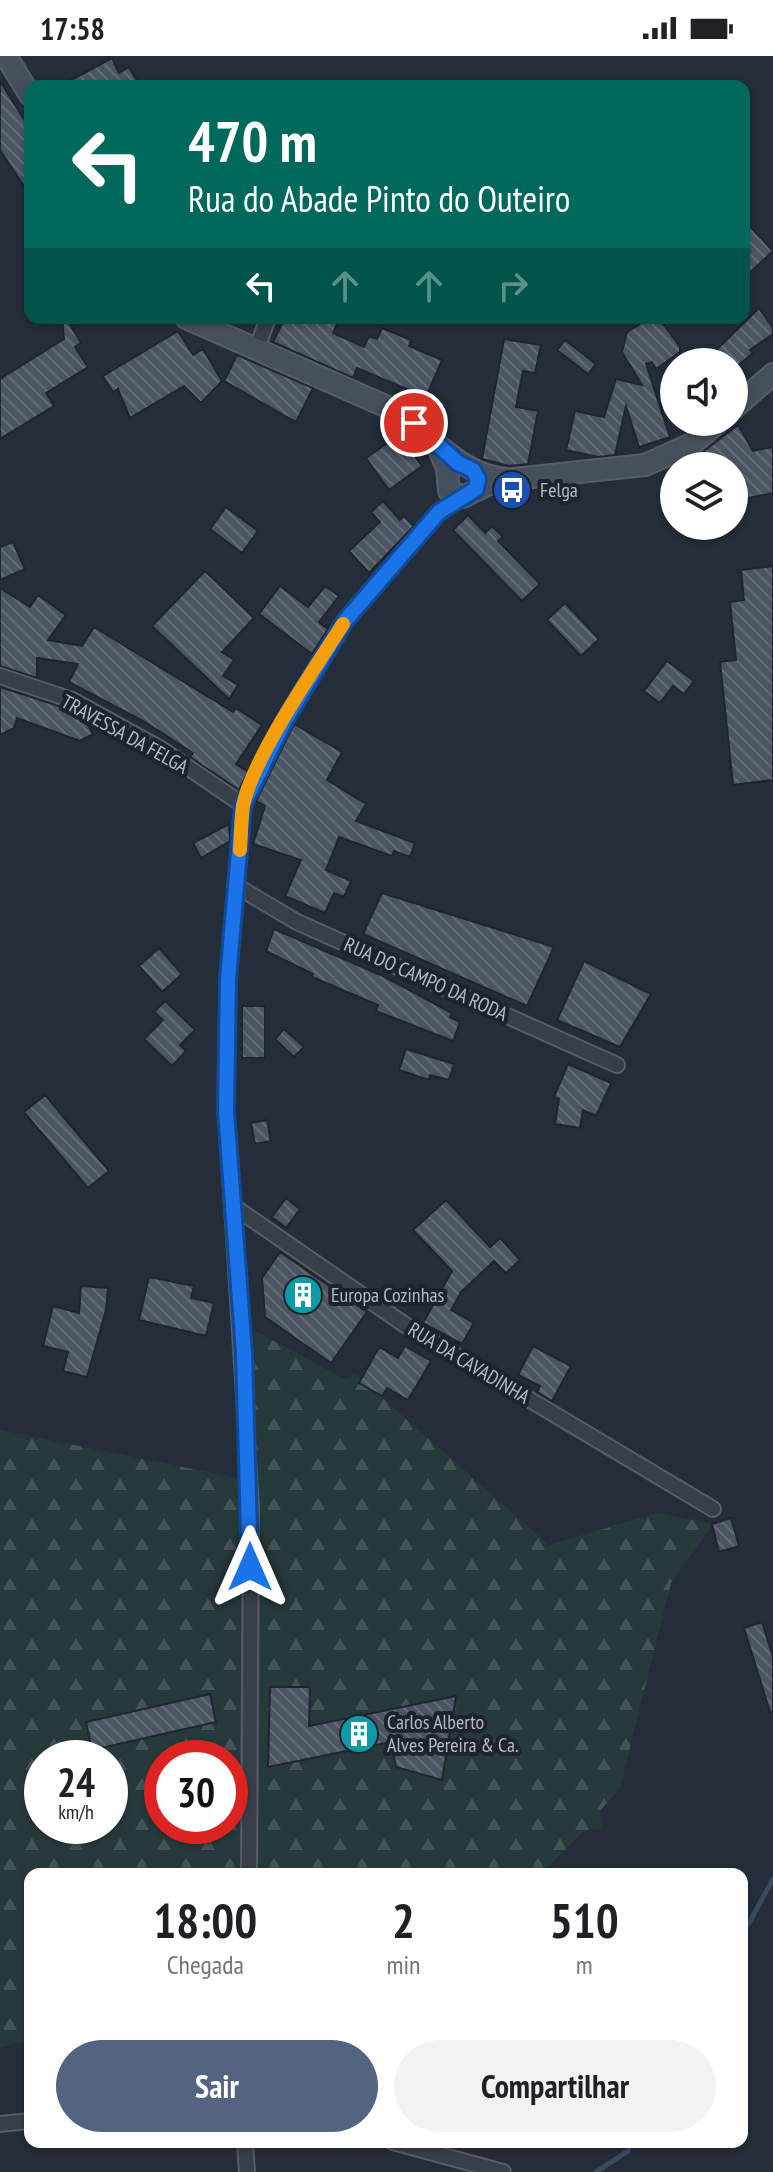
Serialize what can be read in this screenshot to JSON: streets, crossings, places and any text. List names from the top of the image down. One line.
{"streets":{"street":["TRAVESSA DA FELGA","RUA DO CAMPO DA RODA","RUA DA CAVADINHA"]},"places":{"bus stop":["Felga"],"building":["Europa Cozinhas","Carlos Alberto Alves Pereira & Ca."]},"page":{"status":"17:58","turn":["470 m","Rua do Abade Pinto do Outeiro"],"speed":"24 km/h","limit":"30","eta":["18:00","Chegada","2","min","510","m"],"buttons":["Sair","Compartilhar"]}}
